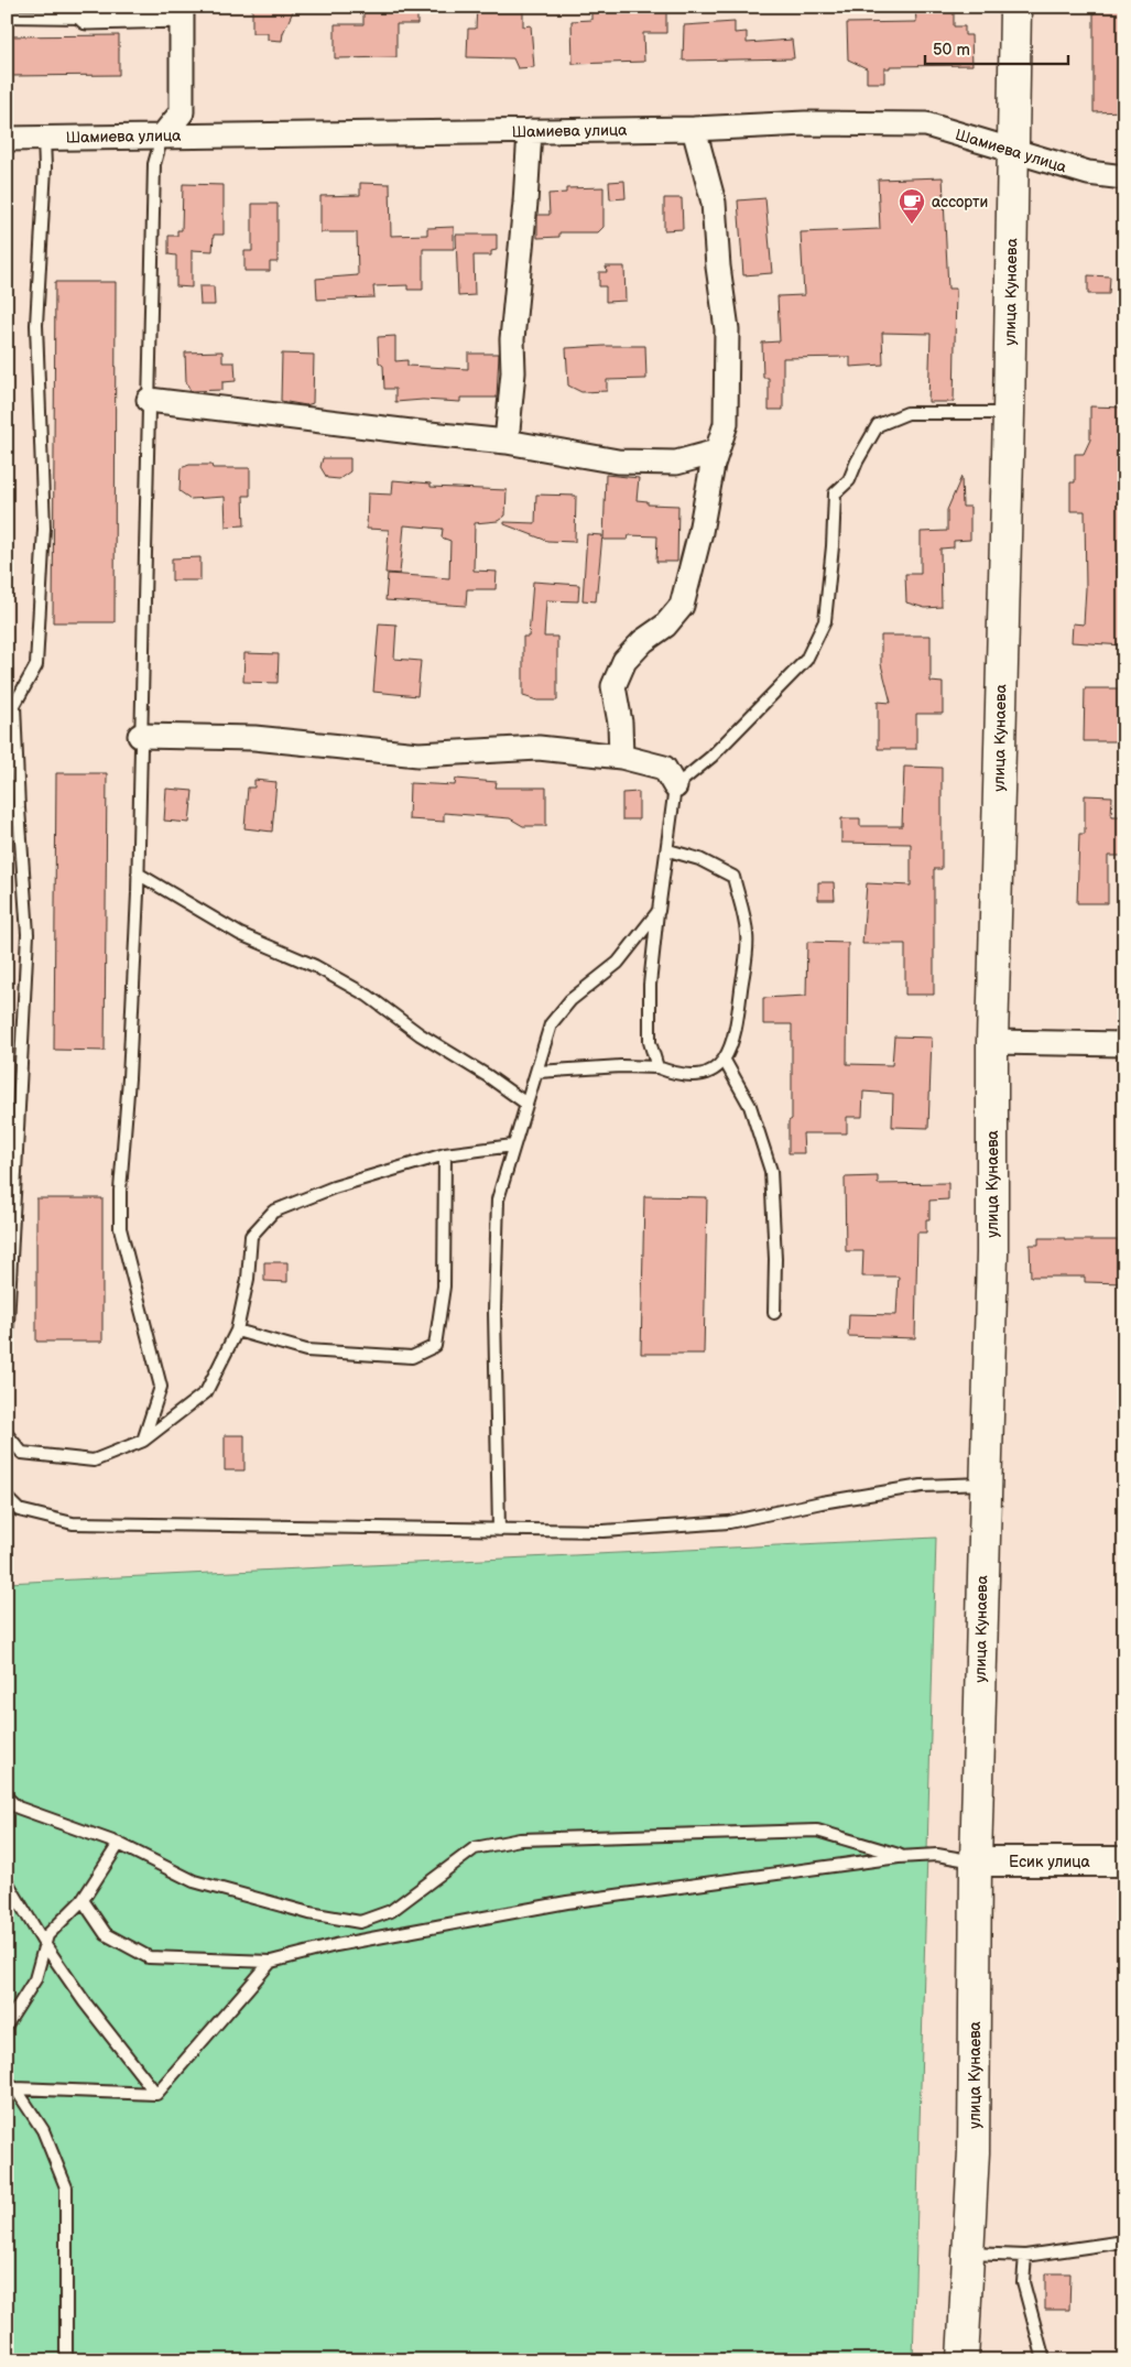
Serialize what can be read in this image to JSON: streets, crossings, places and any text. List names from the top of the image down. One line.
{"streets":{"main road":["улица Кунаева"],"street":["Шамиева улица","Есик улица"]},"crossings":[["Шамиева улица","улица Кунаева"],["улица Кунаева","Есик улица"]],"places":{"cafe":["ассорти"]},"scale_bar":"50 m"}
